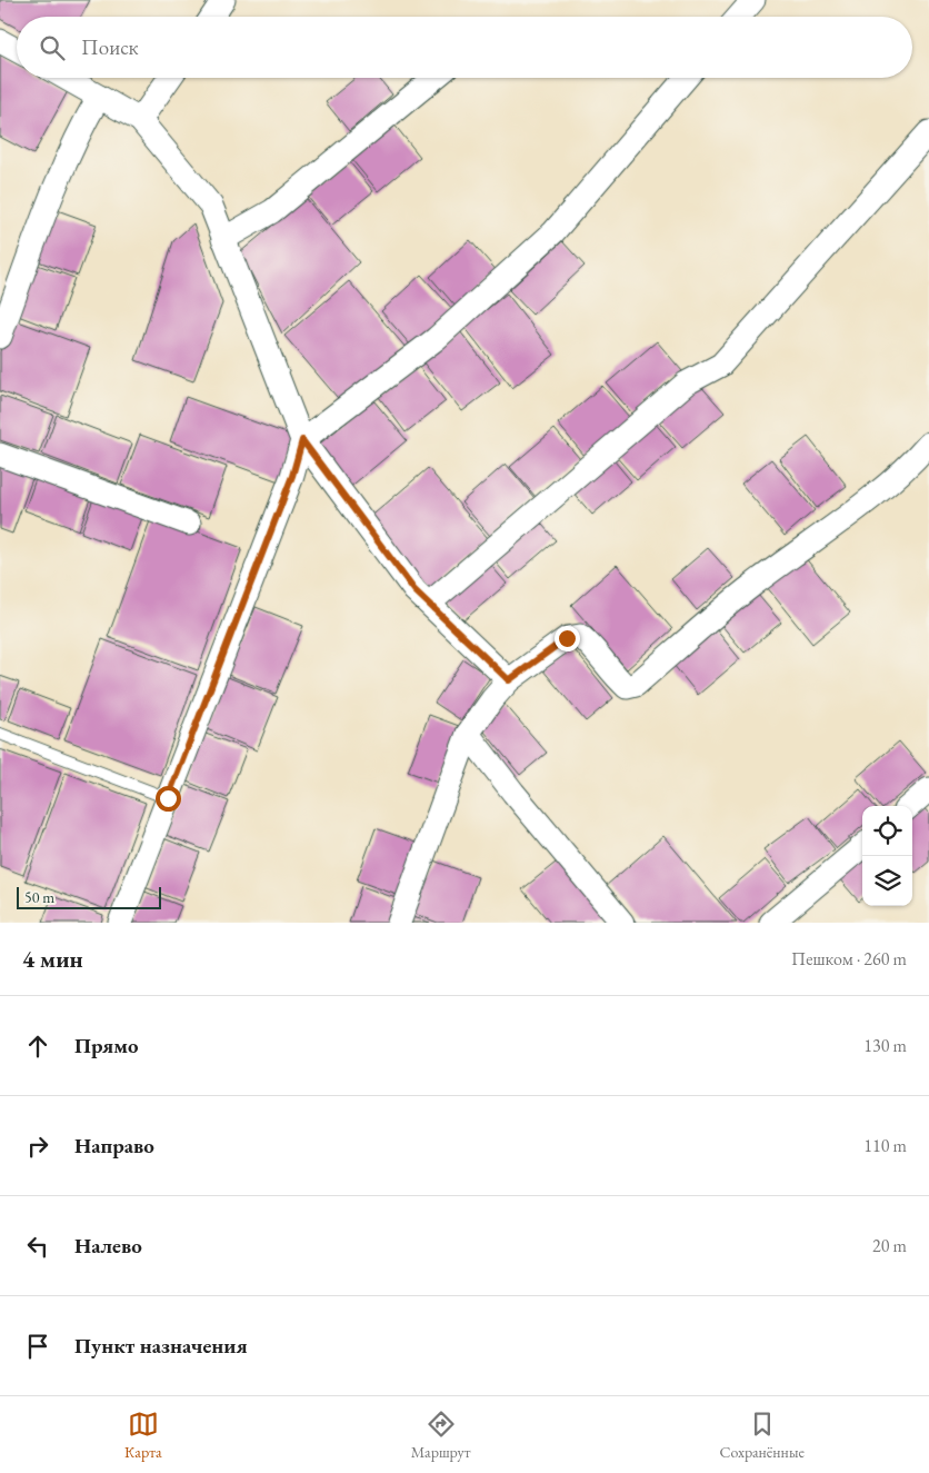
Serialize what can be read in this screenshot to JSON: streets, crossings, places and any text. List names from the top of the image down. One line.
{"scale_bar":"50 m","page":{"search":"Поиск","scale":"50 m","heading":["4 мин","Пешком · 260 m"],"list":[["Прямо","130 m"],["Направо","110 m"],["Налево","20 m"],"Пункт назначения"],"nav":["Карта","Маршрут","Сохранённые"]}}
